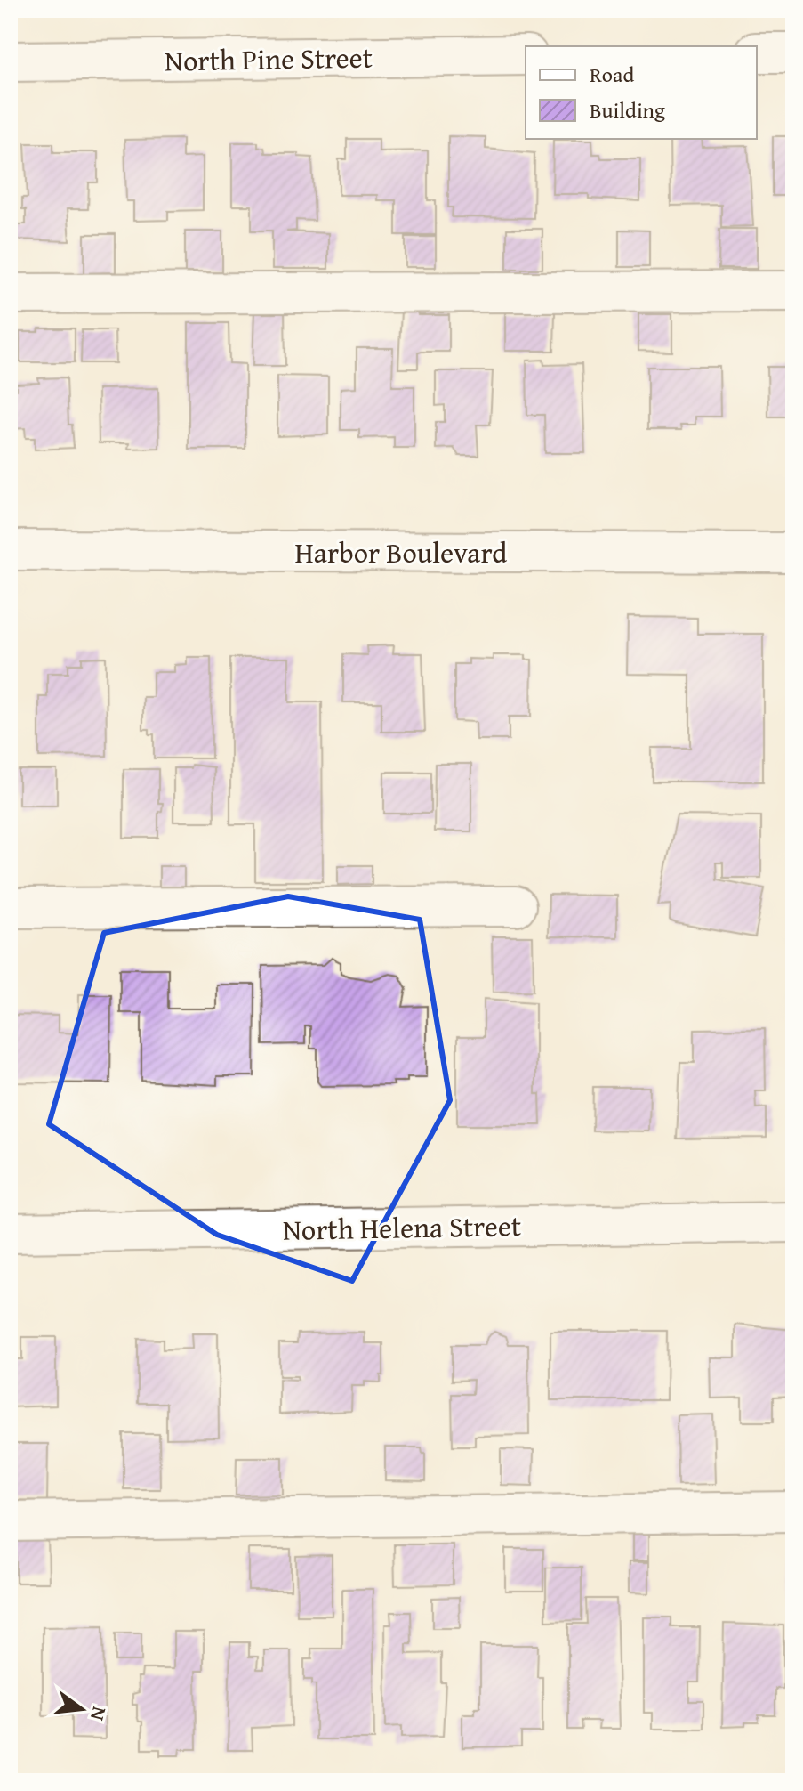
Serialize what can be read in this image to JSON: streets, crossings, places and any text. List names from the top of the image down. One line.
{"streets":{"street":["North Pine Street","Harbor Boulevard","North Helena Street"]},"legend":["Road","Building"],"north":"right"}
